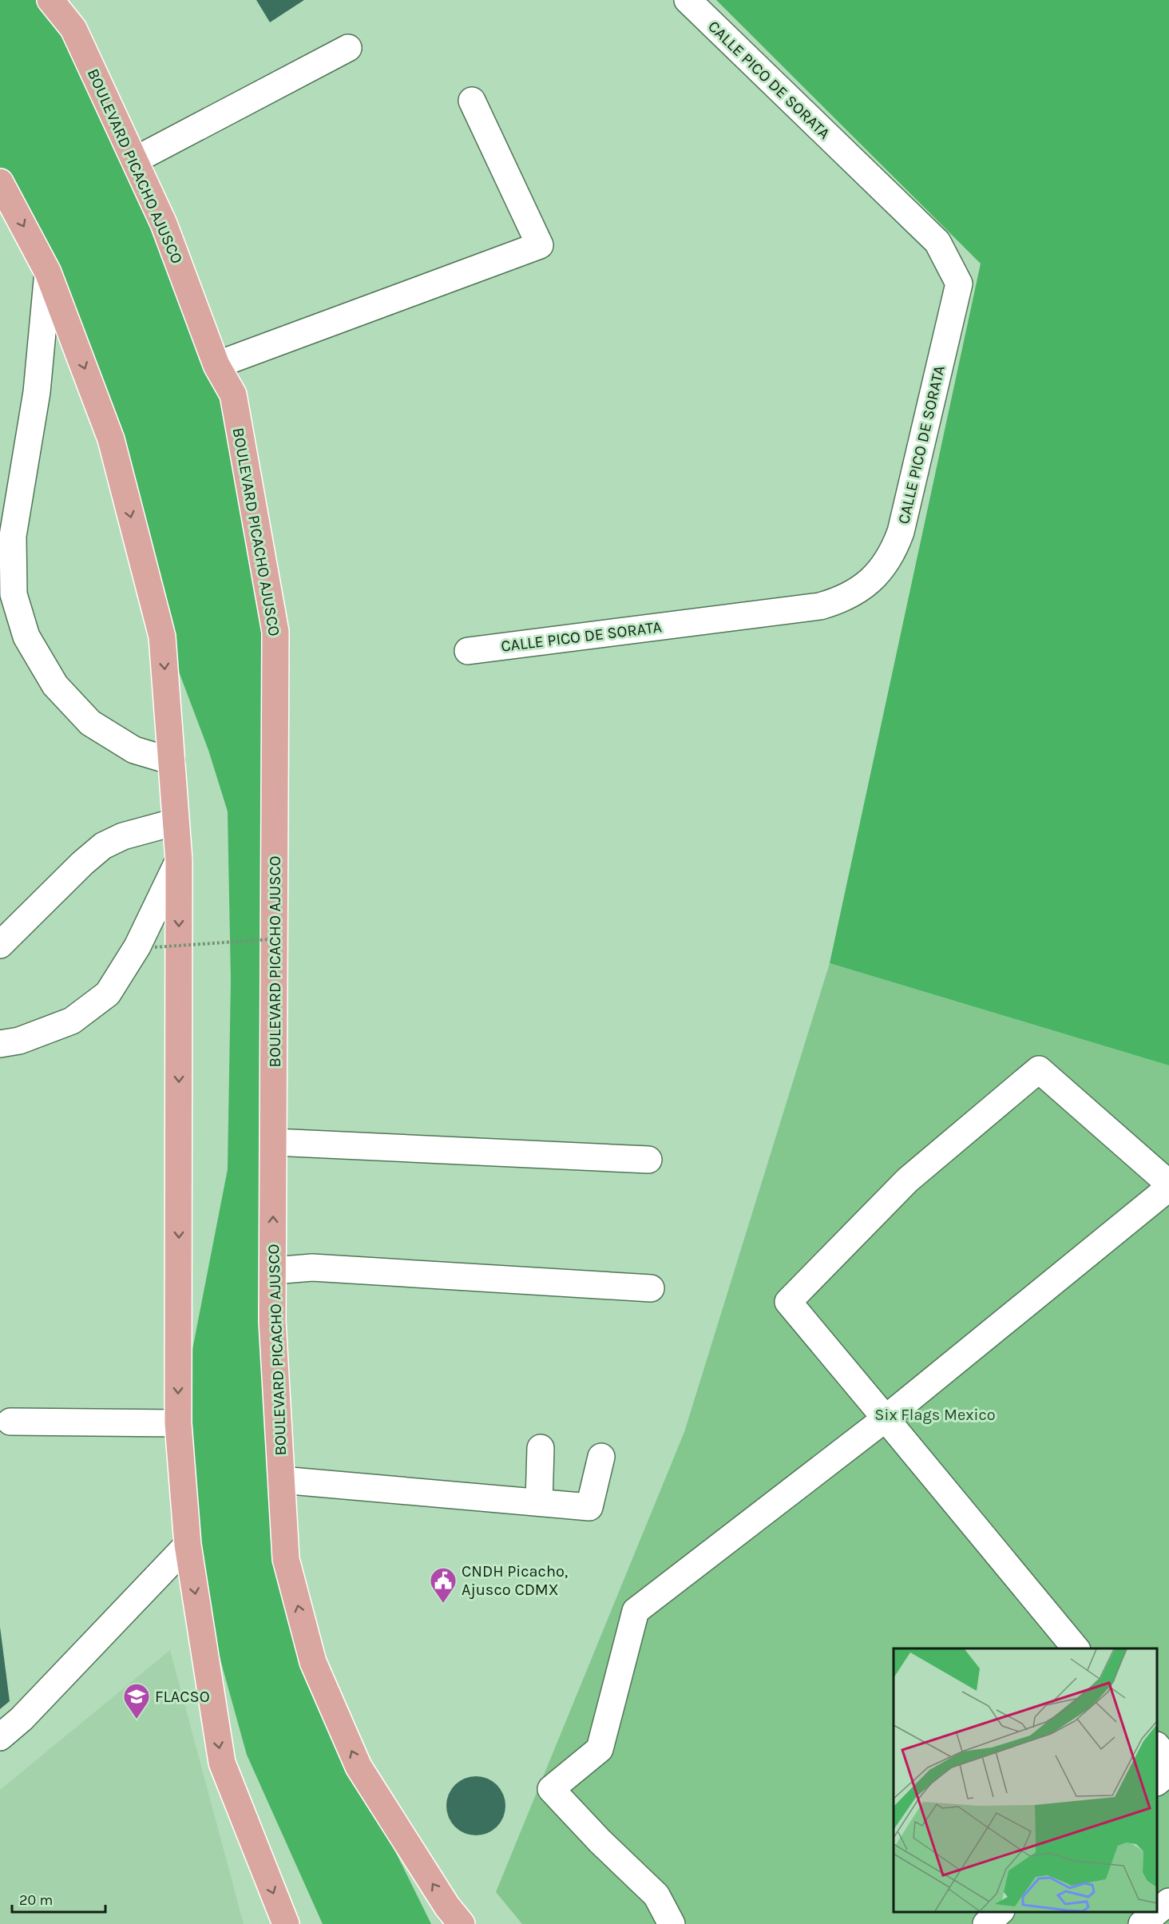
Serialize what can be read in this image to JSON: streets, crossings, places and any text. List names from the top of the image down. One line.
{"streets":{"main road":["BOULEVARD PICACHO AJUSCO"],"street":["CALLE PICO DE SORATA"]},"parks":["Six Flags Mexico"],"places":{"public building":["CNDH Picacho, Ajusco CDMX"],"school or university":["FLACSO"]},"scale_bar":"20 m"}
